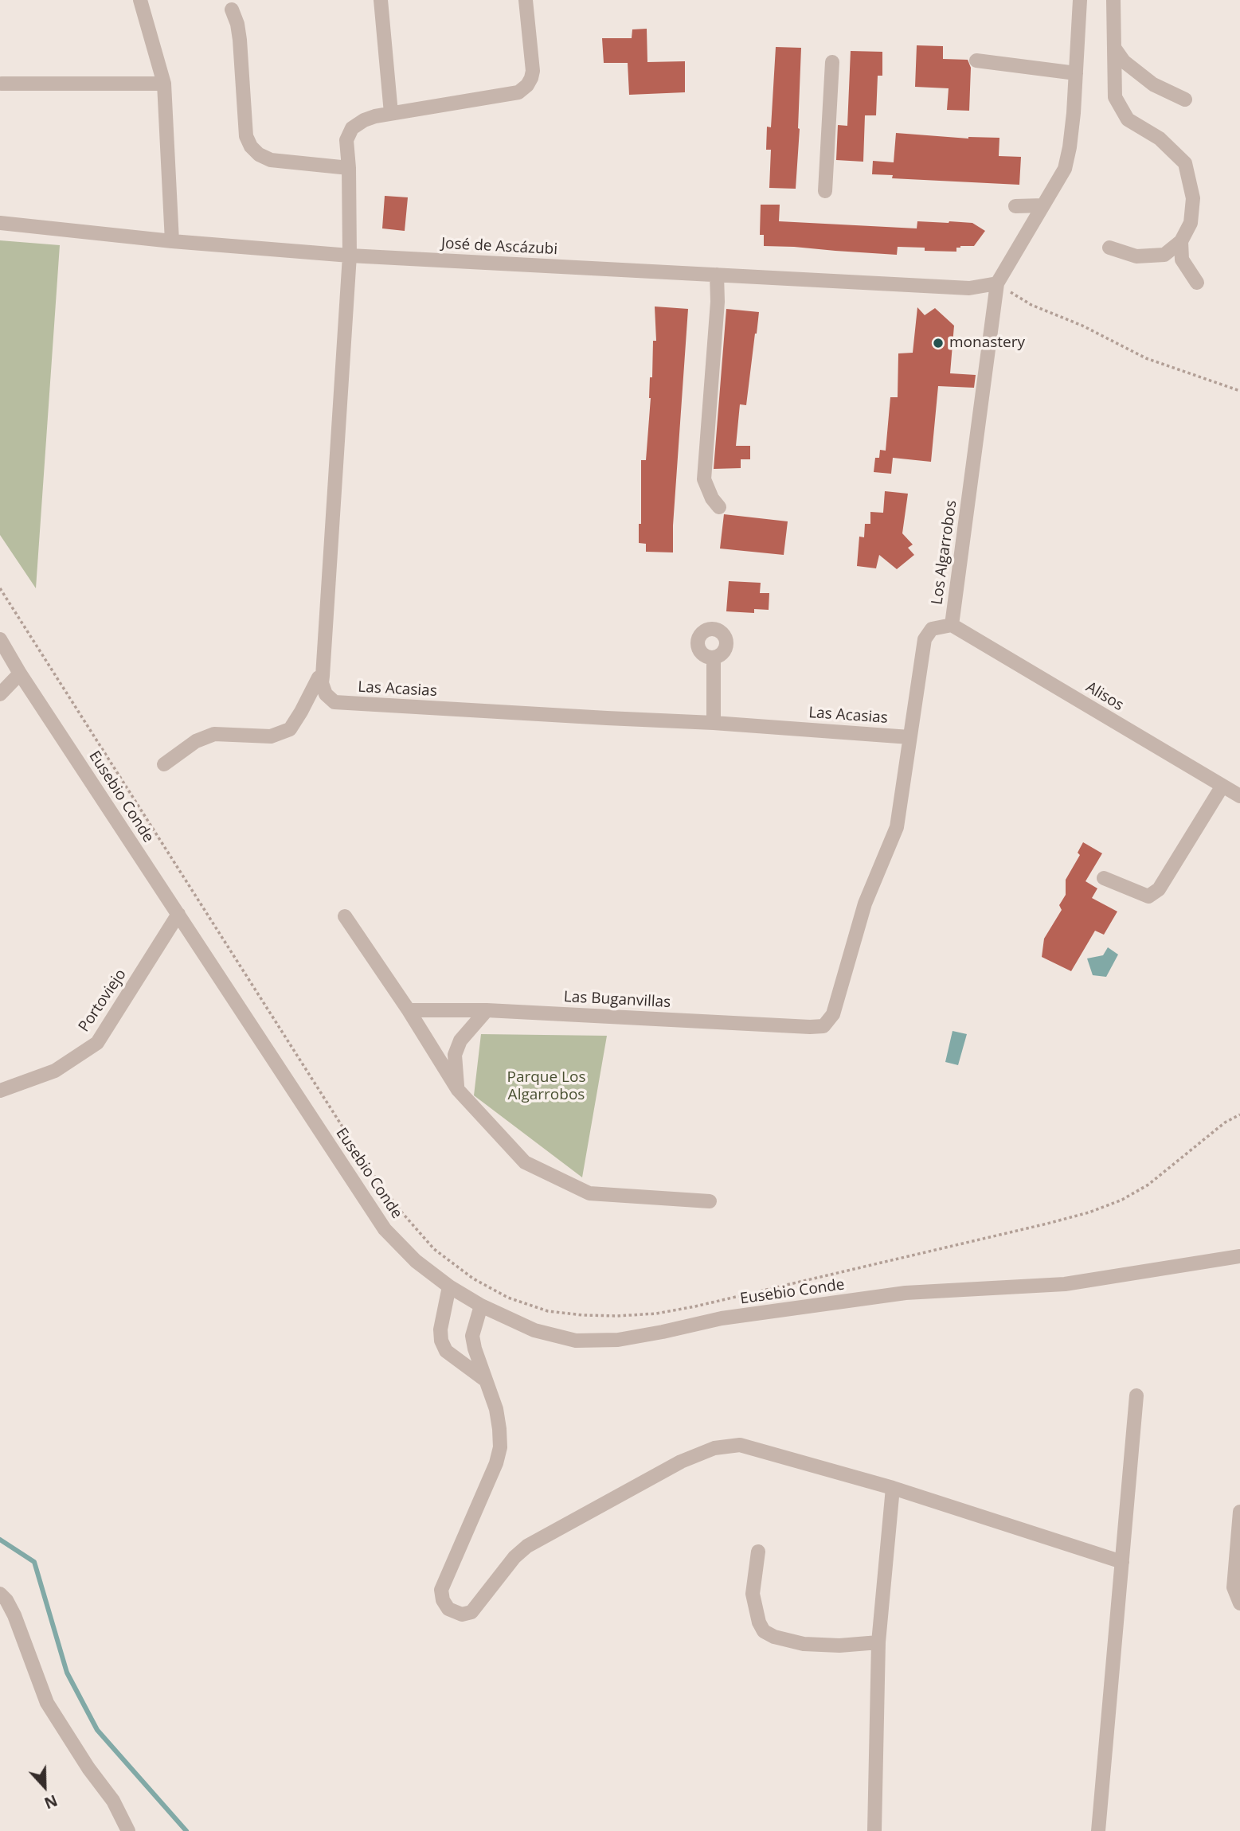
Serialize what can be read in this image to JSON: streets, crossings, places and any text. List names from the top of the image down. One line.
{"streets":{"street":["José de Ascázubi","Los Algarrobos","Las Acasias","Alisos","Eusebio Conde","Las Buganvillas","Portoviejo"]},"crossings":[["José de Ascázubi","Los Algarrobos"],["José de Ascázubi","Las Acasias"],["Los Algarrobos","Las Acasias"],["Los Algarrobos","Alisos"],["Los Algarrobos","Las Buganvillas"],["Eusebio Conde","Portoviejo"]],"parks":["Parque Los Algarrobos"],"places":["monastery"],"north":"bottom"}
